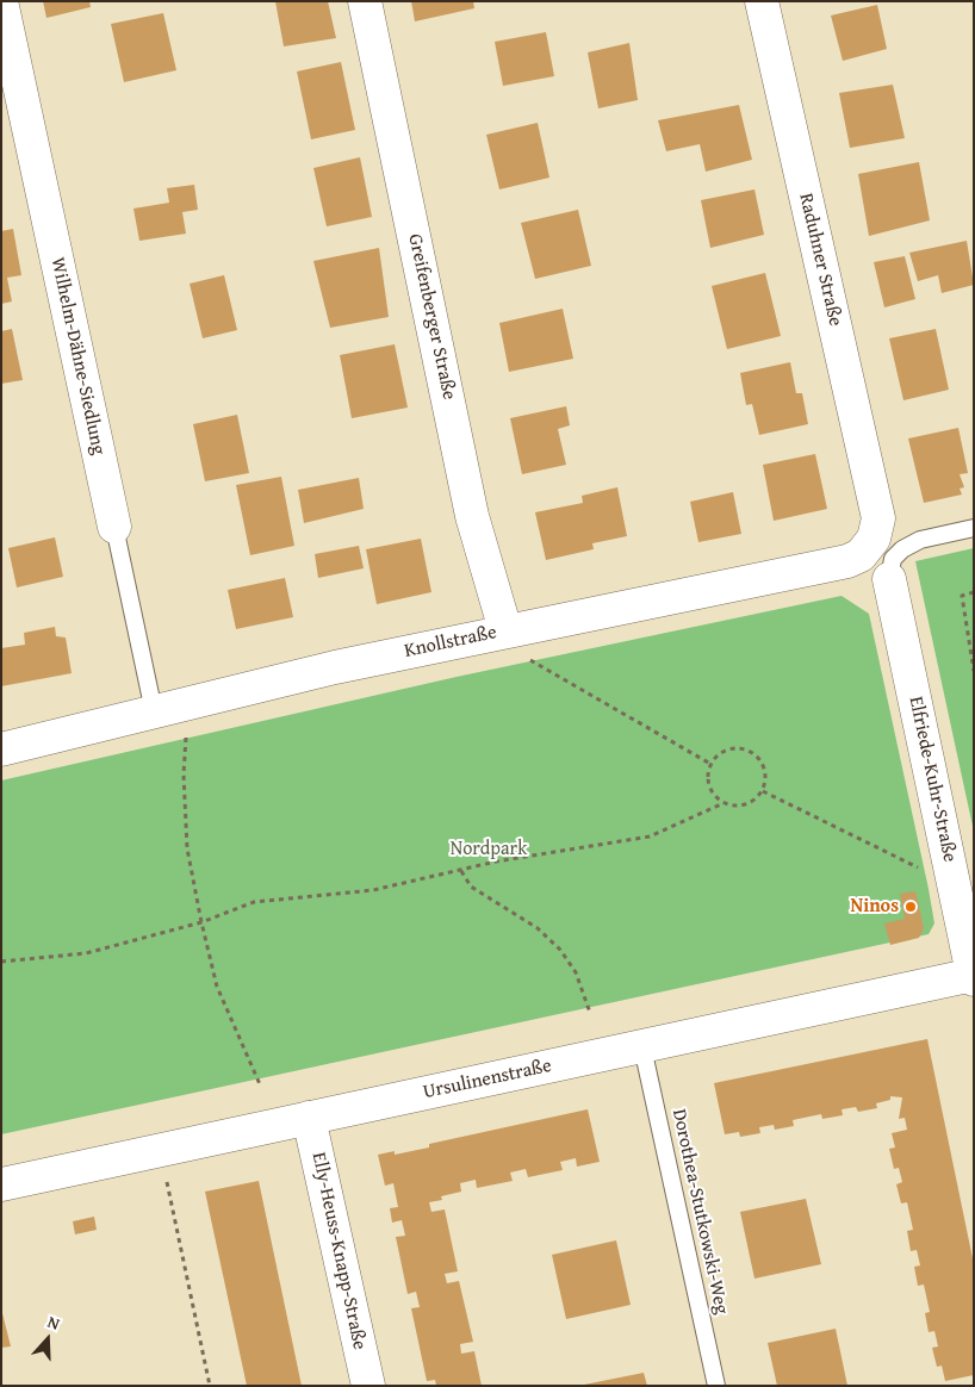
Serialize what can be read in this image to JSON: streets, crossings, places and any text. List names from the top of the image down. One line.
{"streets":{"street":["Raduhner Straße","Greifenberger Straße","Wilhelm-Dähne-Siedlung","Knollstraße","Elfriede-Kuhr-Straße","Ursulinenstraße","Elly-Heuss-Knapp-Straße"],"lane":["Dorothea-Stutkowski-Weg"]},"crossings":[["Raduhner Straße","Knollstraße"],["Greifenberger Straße","Knollstraße"],["Wilhelm-Dähne-Siedlung","Knollstraße"],["Elfriede-Kuhr-Straße","Ursulinenstraße"],["Ursulinenstraße","Dorothea-Stutkowski-Weg"],["Ursulinenstraße","Elly-Heuss-Knapp-Straße"]],"parks":["Nordpark"],"places":["Ninos"],"north":"top"}
